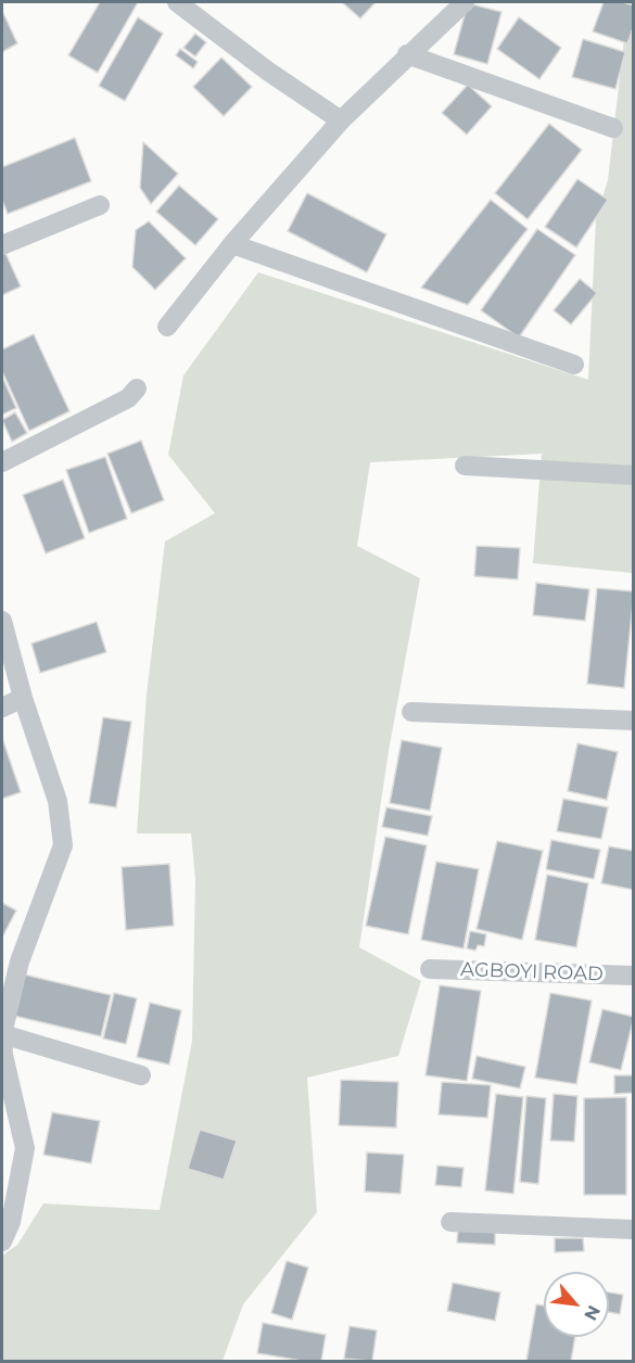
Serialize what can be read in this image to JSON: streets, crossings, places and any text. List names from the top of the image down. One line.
{"streets":{"street":["AGBOYI ROAD"]},"north":"bottom right"}
